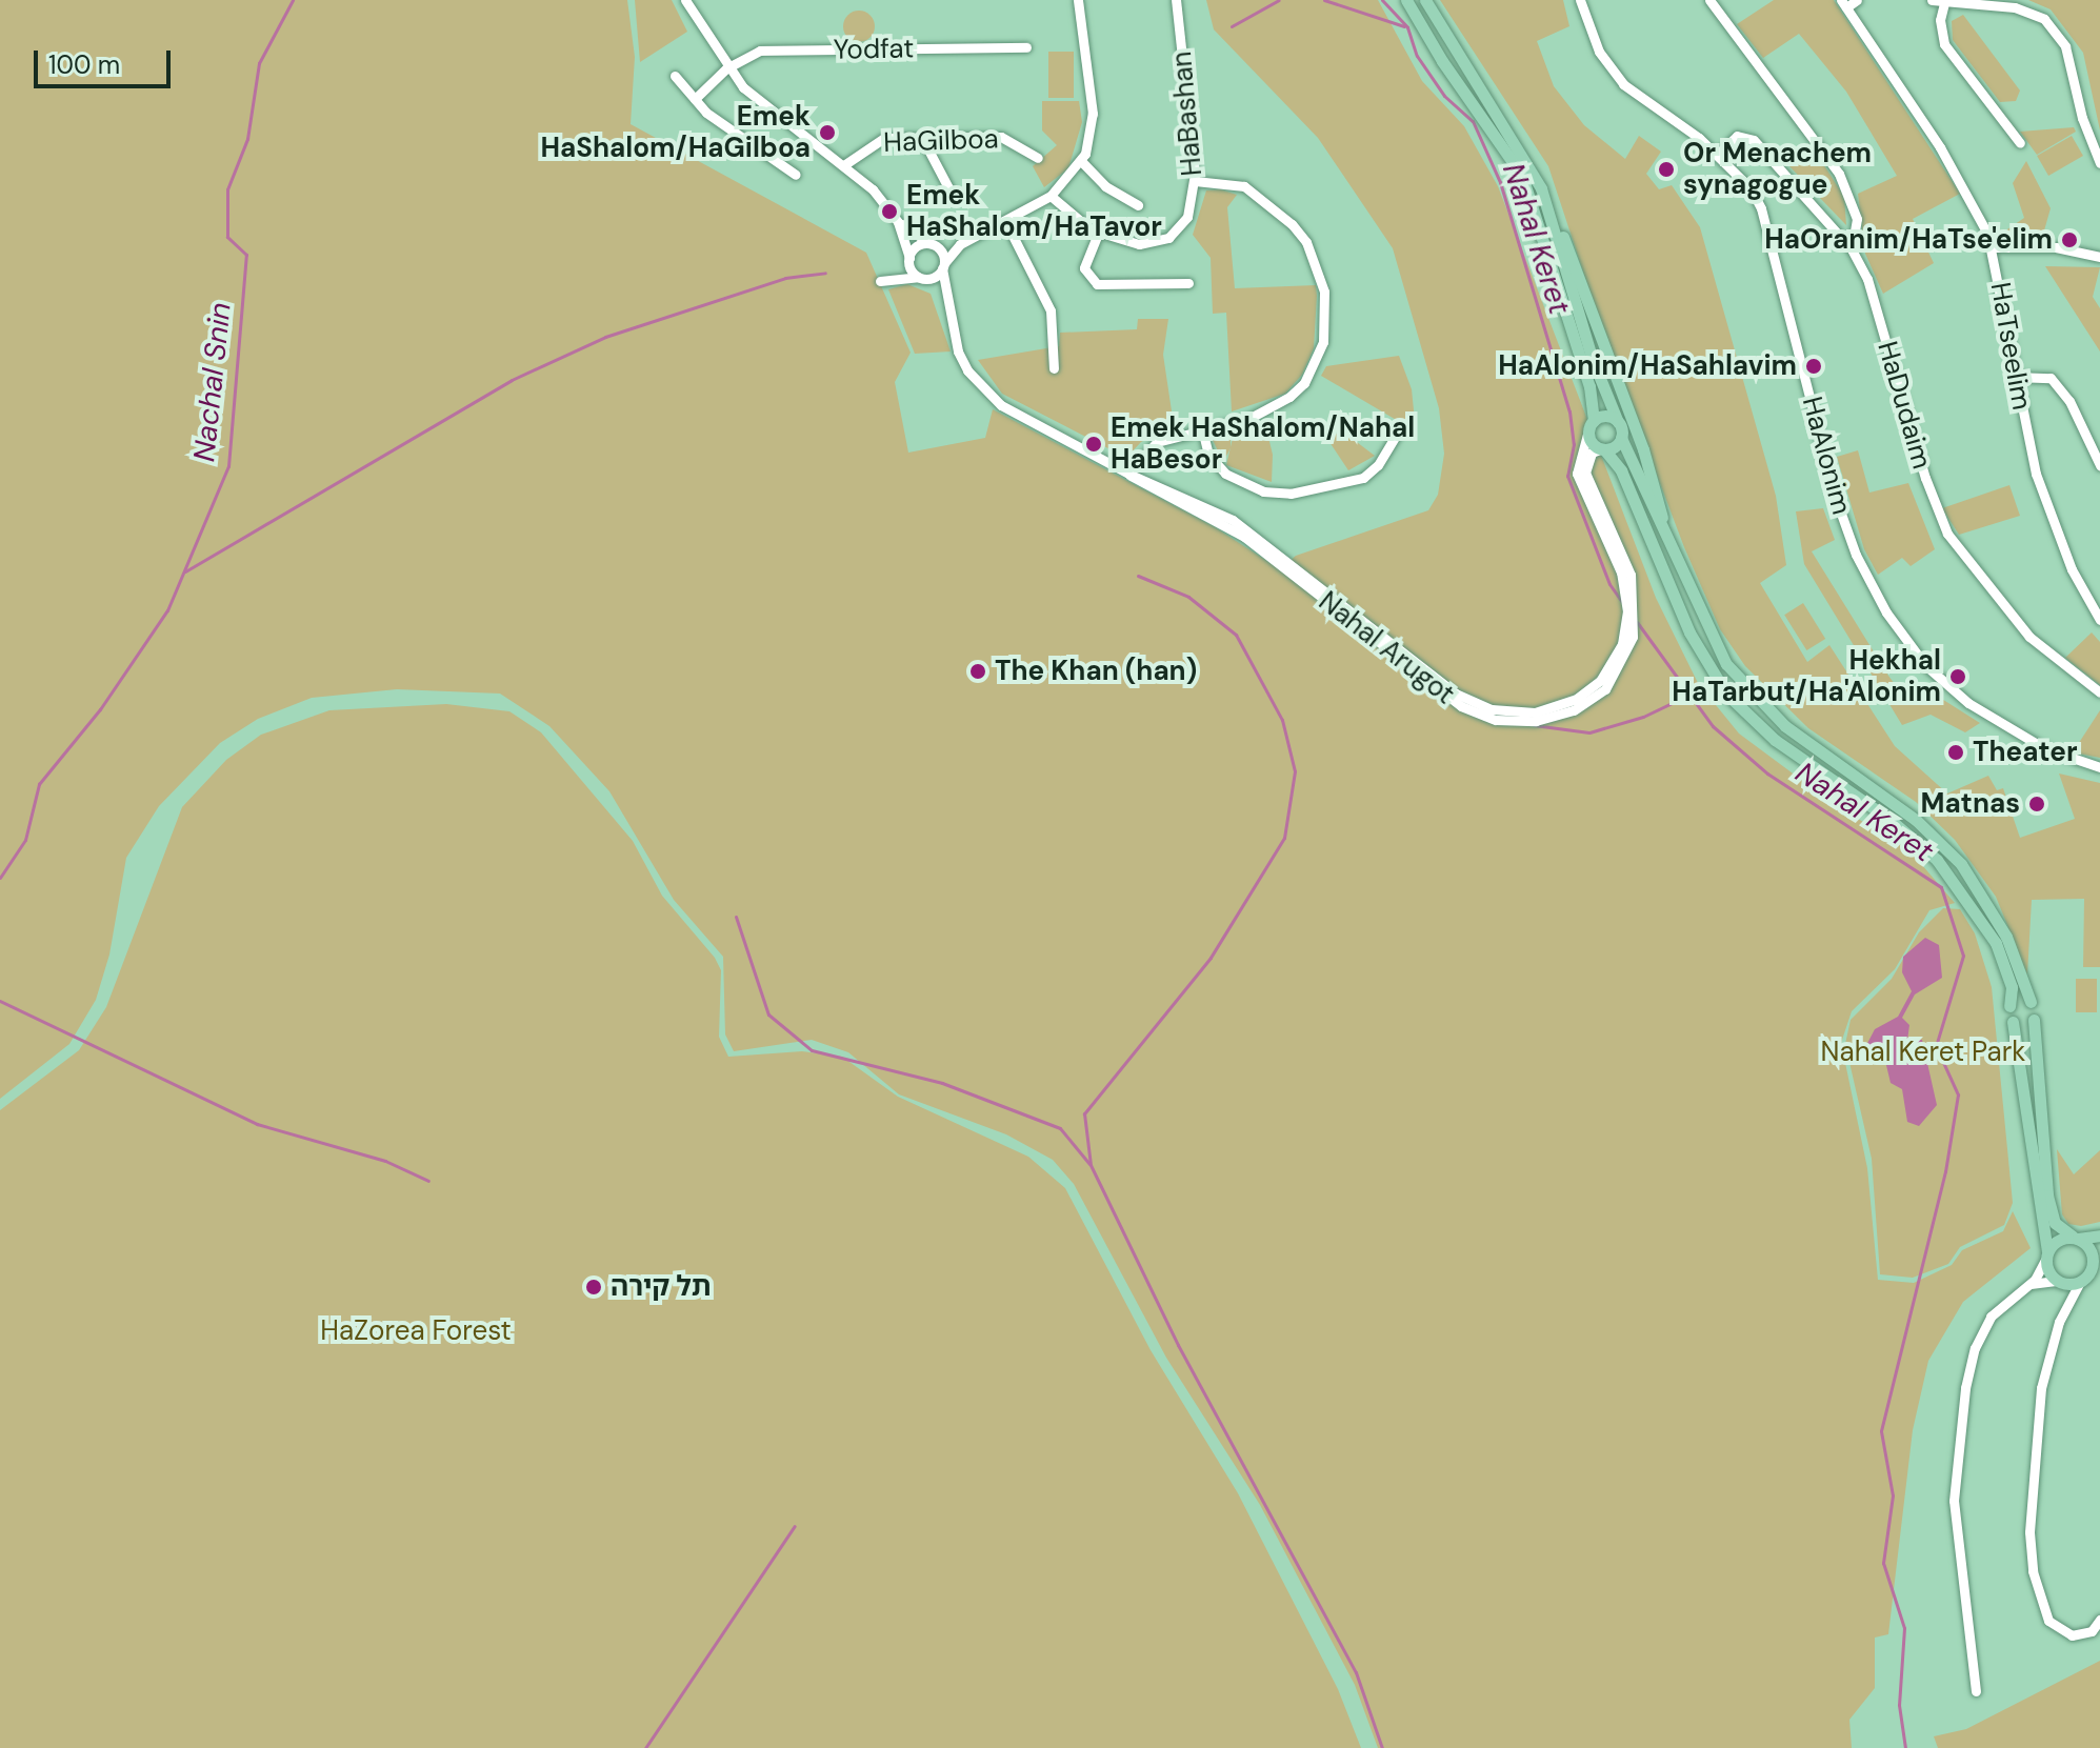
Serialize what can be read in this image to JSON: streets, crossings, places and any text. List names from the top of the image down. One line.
{"streets":{"street":["Yodfat","HaBashan","HaGilboa","HaTseelim","HaDudaim","HaAlonim","Nahal Arugot"]},"crossings":[["HaDudaim","HaAlonim"]],"water":["Nahal Keret","Nachal Snin"],"parks":["Nahal Keret Park","HaZorea Forest"],"places":["Emek HaShalom/HaGilboa","Or Menachem synagogue","Emek HaShalom/HaTavor","HaOranim/HaTse'elim","HaAlonim/HaSahlavim","Emek HaShalom/Nahal HaBesor","The Khan (han)","Hekhal HaTarbut/Ha'Alonim","Theater","Matnas","תל קירה"],"scale_bar":"100 m"}
